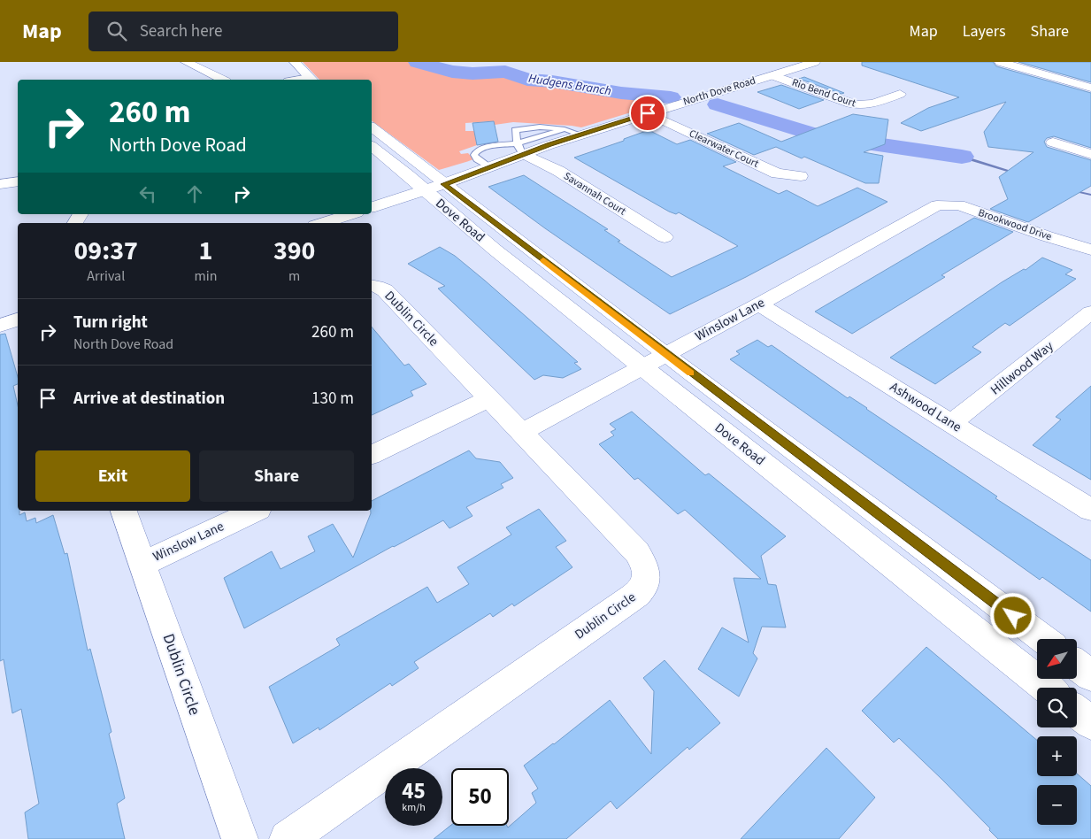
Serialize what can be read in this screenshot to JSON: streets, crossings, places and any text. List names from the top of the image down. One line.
{"streets":{"street":["North Dove Road","Rio Bend Court","Clearwater Court","Savannah Court","Dove Road","Brookwood Drive","Dublin Circle","Winslow Lane","Hillwood Way","Ashwood Lane"]},"crossings":[["North Dove Road","Rio Bend Court"],["North Dove Road","Clearwater Court"],["North Dove Road","Savannah Court"],["North Dove Road","Dove Road"],["Dove Road","Winslow Lane"],["Brookwood Drive","Winslow Lane"],["Dublin Circle","Winslow Lane"],["Winslow Lane","Ashwood Lane"],["Hillwood Way","Ashwood Lane"]],"water":["Hudgens Branch"],"north":"bottom left","page":{"header":"Map","search":"Search here","nav":["Map","Layers","Share"],"turn":["260 m","North Dove Road"],"eta":["09:37","Arrival","1","min","390","m"],"list":[{"name":"Turn right","note":"North Dove Road","value":"260 m"},{"name":"Arrive at destination","value":"130 m"}],"buttons":["Exit","Share"],"map_buttons":["+","−"],"speed":"45 km/h","limit":"50"}}
